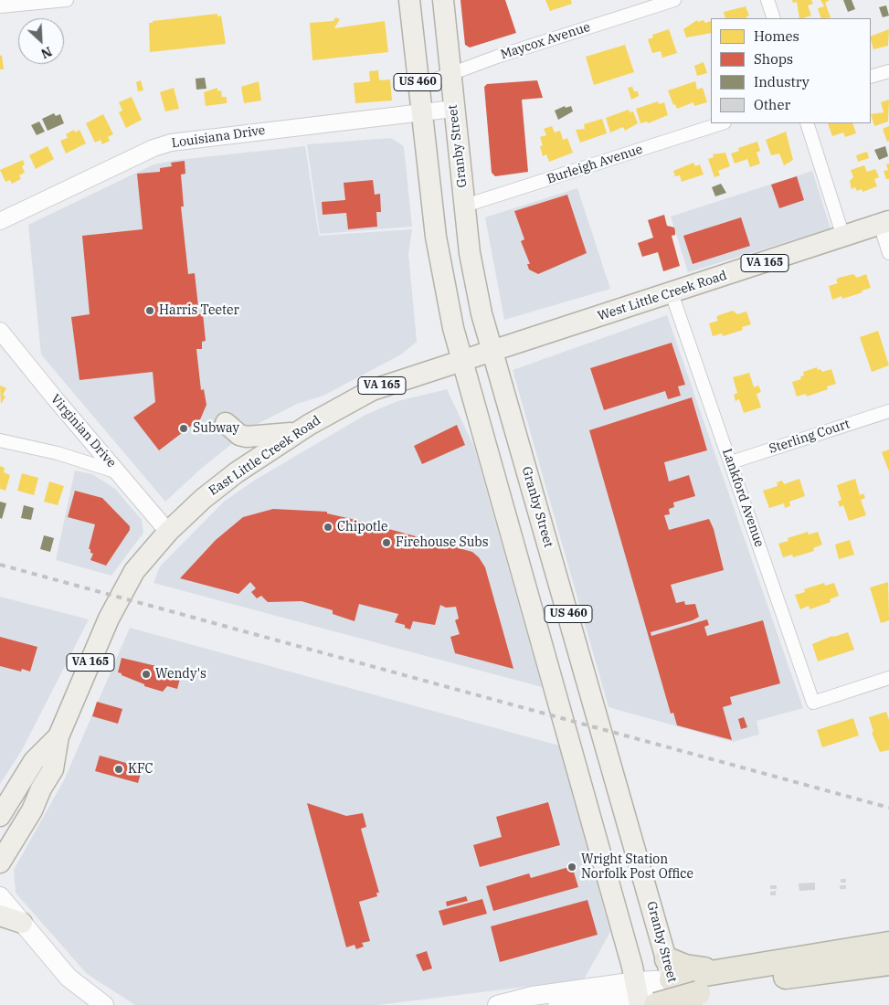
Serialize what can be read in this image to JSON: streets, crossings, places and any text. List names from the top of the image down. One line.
{"streets":{"main road":["US 460","Granby Street","VA 165","West Little Creek Road","East Little Creek Road"],"street":["Maycox Avenue","Louisiana Drive","Burleigh Avenue","Virginian Drive","Sterling Court","Lankford Avenue"]},"crossings":[["Maycox Avenue","US 460"],["Maycox Avenue","Granby Street"],["US 460","Louisiana Drive"],["US 460","Granby Street"],["US 460","West Little Creek Road"],["US 460","East Little Creek Road"],["Louisiana Drive","Granby Street"],["Granby Street","Burleigh Avenue"],["Granby Street","West Little Creek Road"],["West Little Creek Road","East Little Creek Road"],["West Little Creek Road","Lankford Avenue"],["Virginian Drive","East Little Creek Road"],["Sterling Court","Lankford Avenue"]],"places":["Harris Teeter","Subway","Chipotle","Firehouse Subs","Wendy's","KFC","Wright Station Norfolk Post Office"],"legend":["Homes","Shops","Industry","Other"],"north":"bottom right"}
